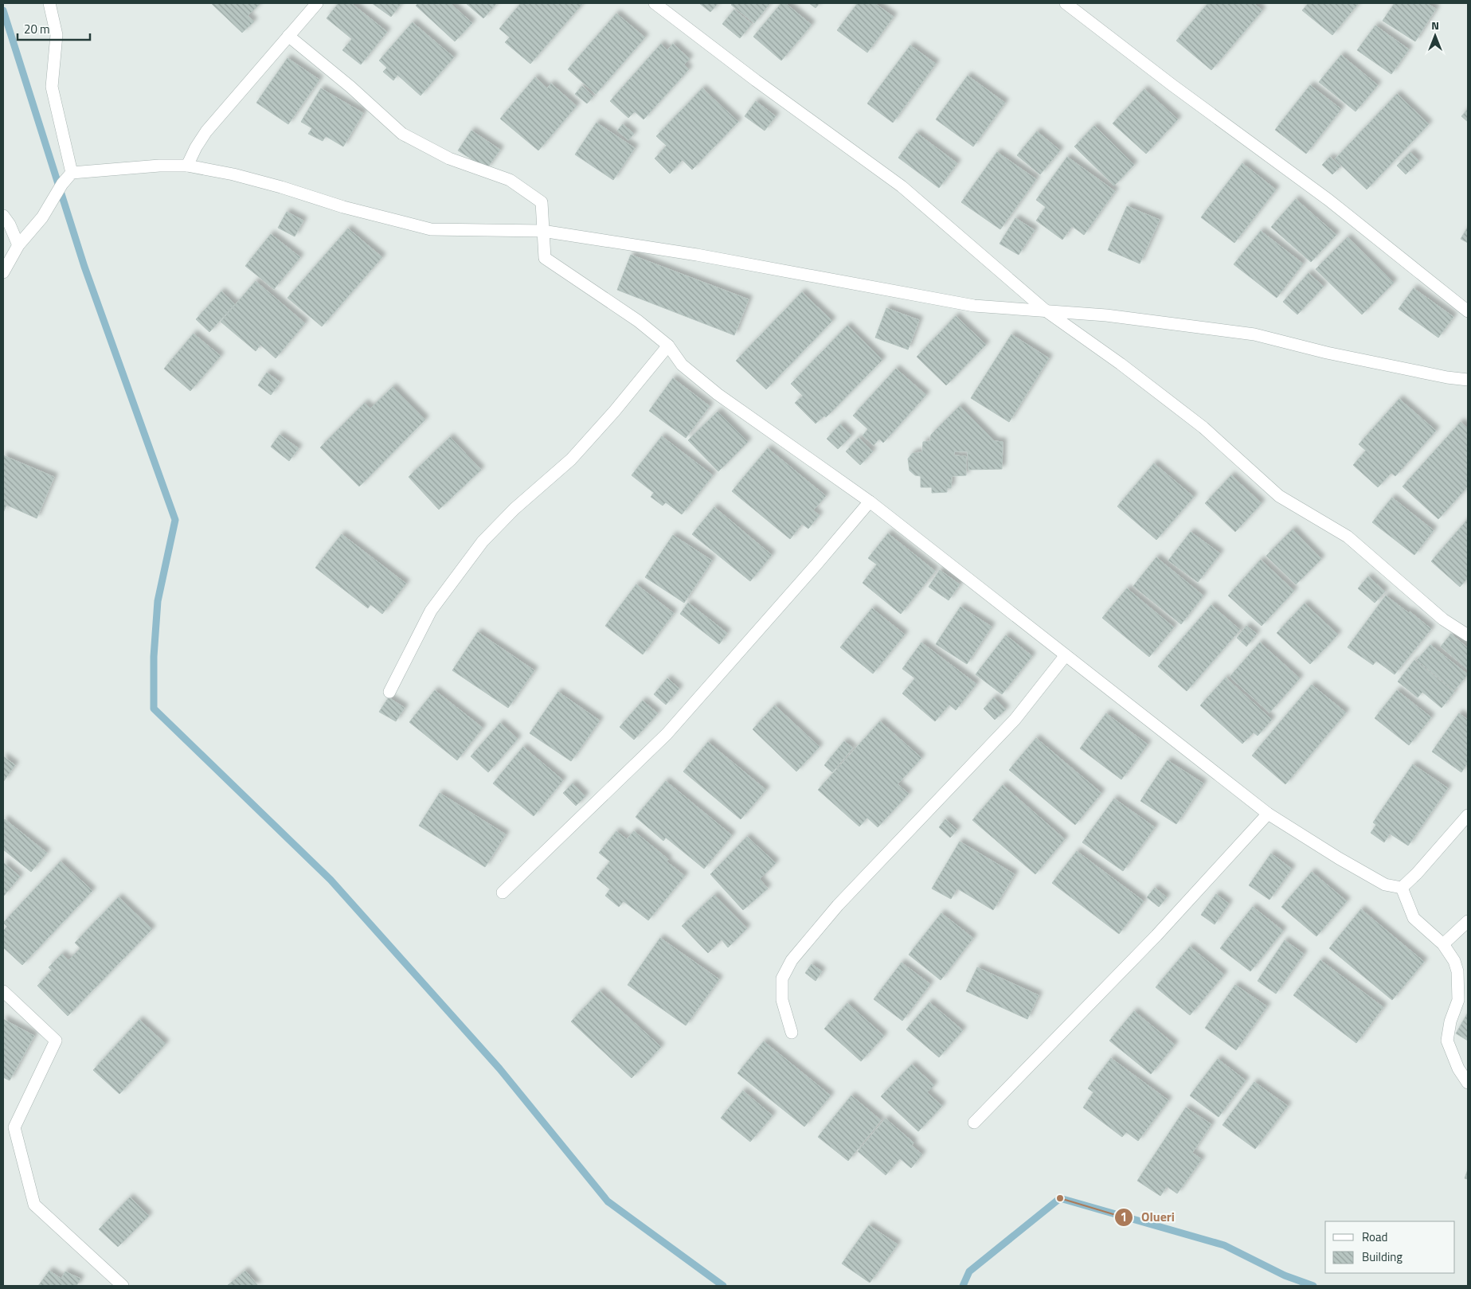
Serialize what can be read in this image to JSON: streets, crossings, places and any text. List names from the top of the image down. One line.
{"places":["Olueri"],"legend":["Road","Building"],"scale_bar":"20 m","north":"top"}
